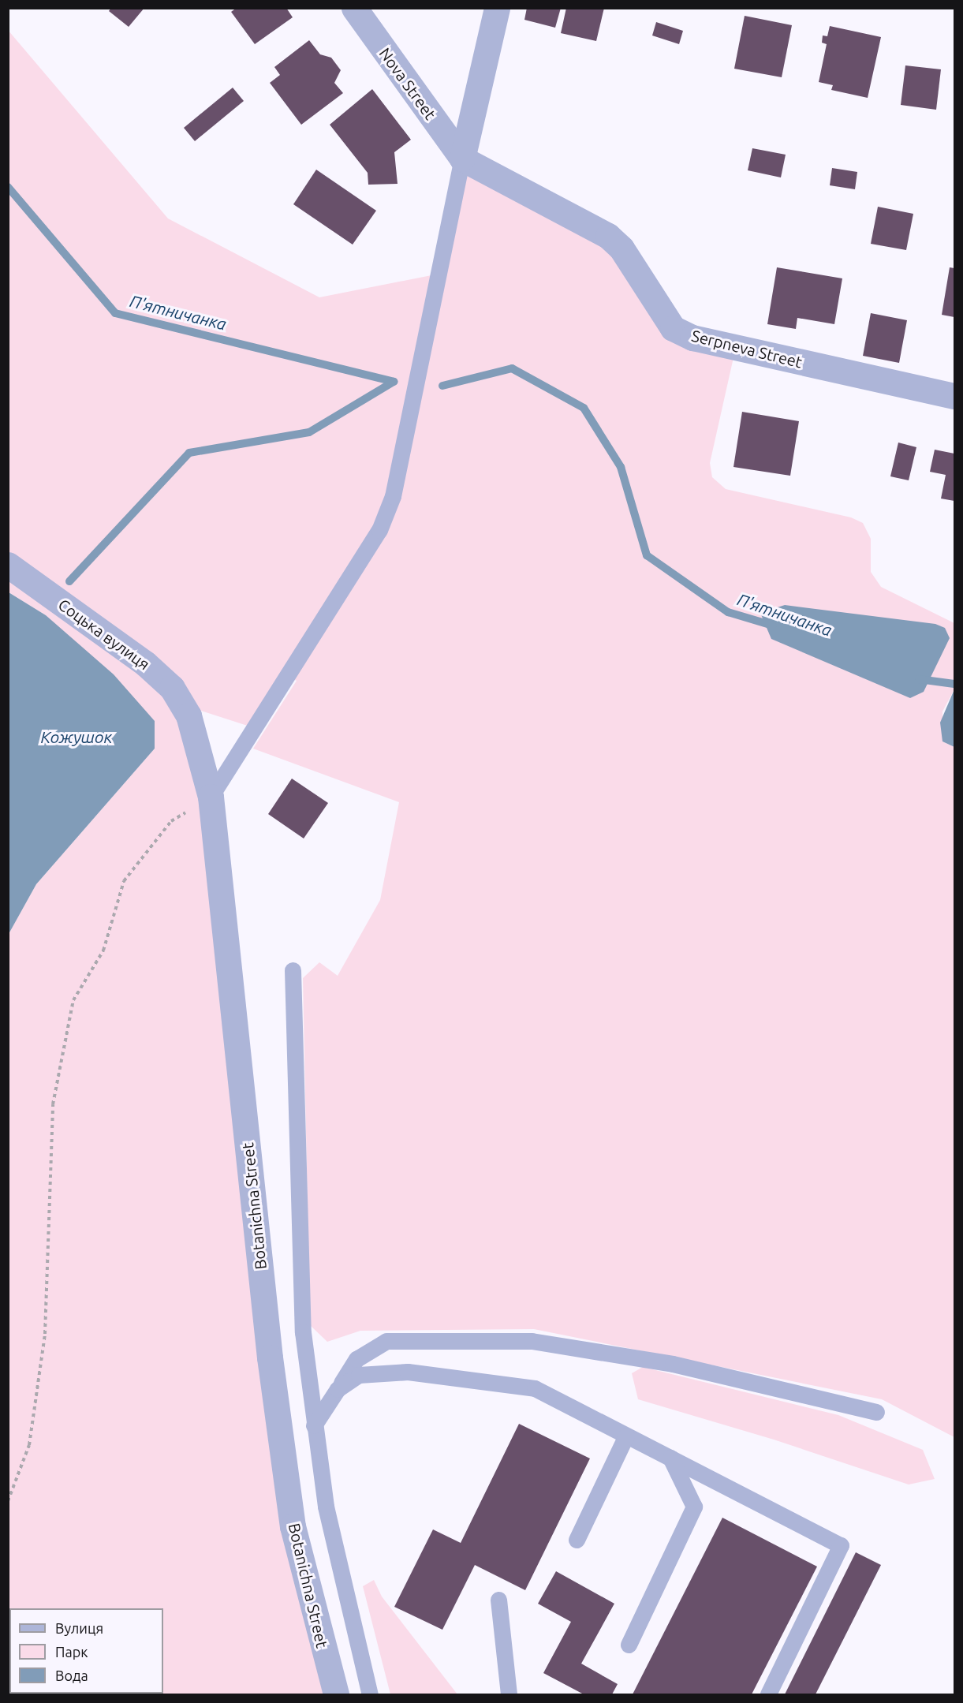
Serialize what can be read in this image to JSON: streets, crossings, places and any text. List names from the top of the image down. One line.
{"streets":{"street":["Nova Street","Serpneva Street","Соцька вулиця","Botanichna Street"]},"crossings":[["Nova Street","Serpneva Street"],["Соцька вулиця","Botanichna Street"]],"water":["П'ятничанка","Кожушок"],"legend":["Вулиця","Парк","Вода"]}
